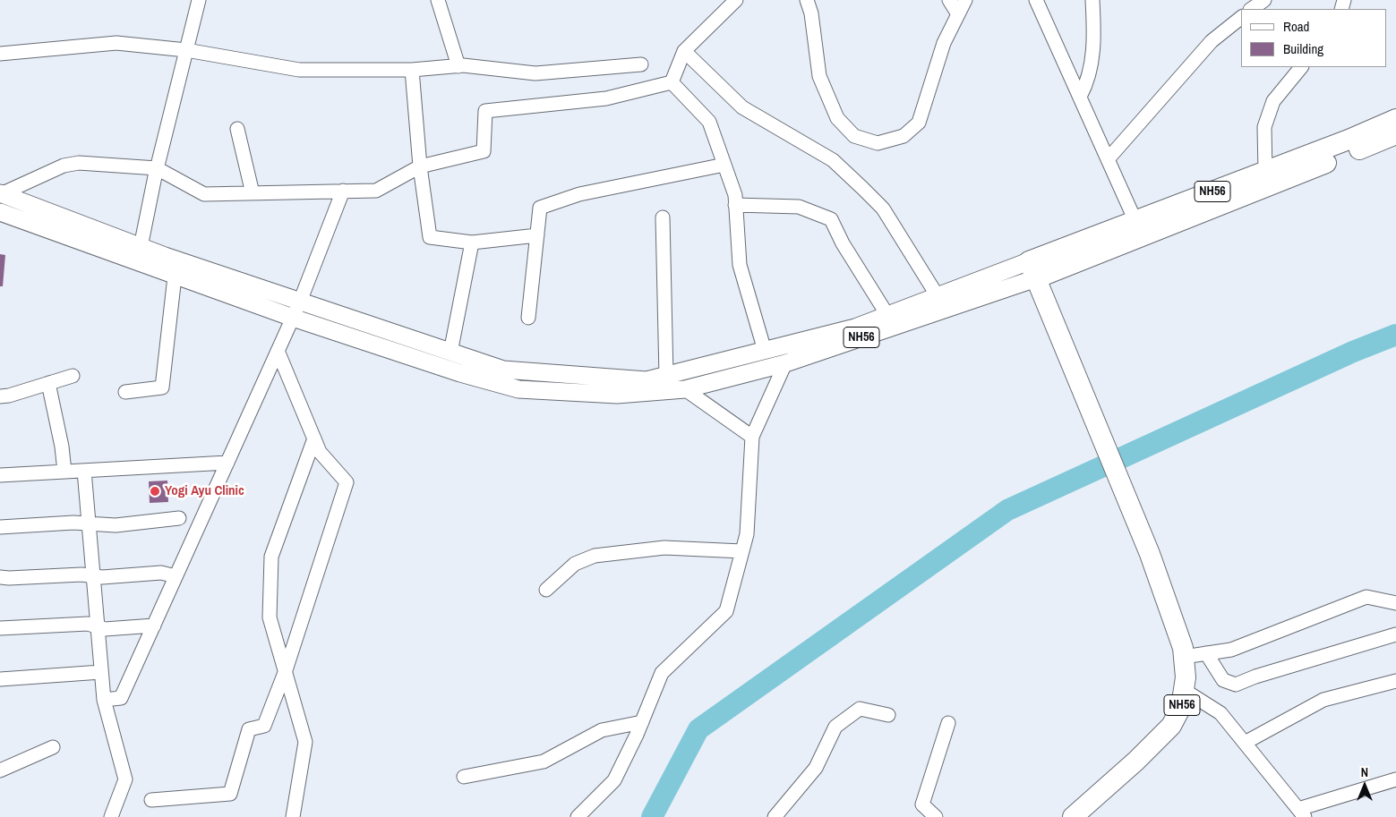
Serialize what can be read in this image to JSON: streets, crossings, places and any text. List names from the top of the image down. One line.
{"streets":{"highway":["NH56"]},"places":["Yogi Ayu Clinic"],"legend":["Road","Building"],"north":"top"}
